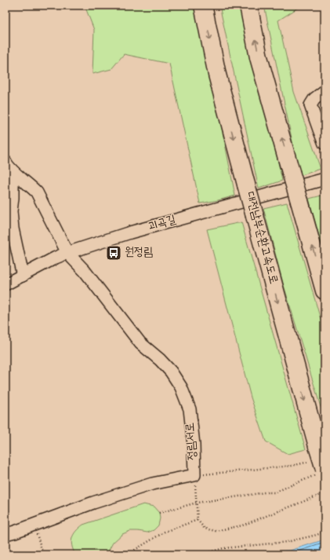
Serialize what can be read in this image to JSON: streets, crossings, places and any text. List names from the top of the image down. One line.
{"streets":{"highway":["대전남부순환고속도로"],"street":["괴곡길","정림서로"]},"crossings":[["괴곡길","정림서로"]],"places":{"bus stop":["원정림"]}}
